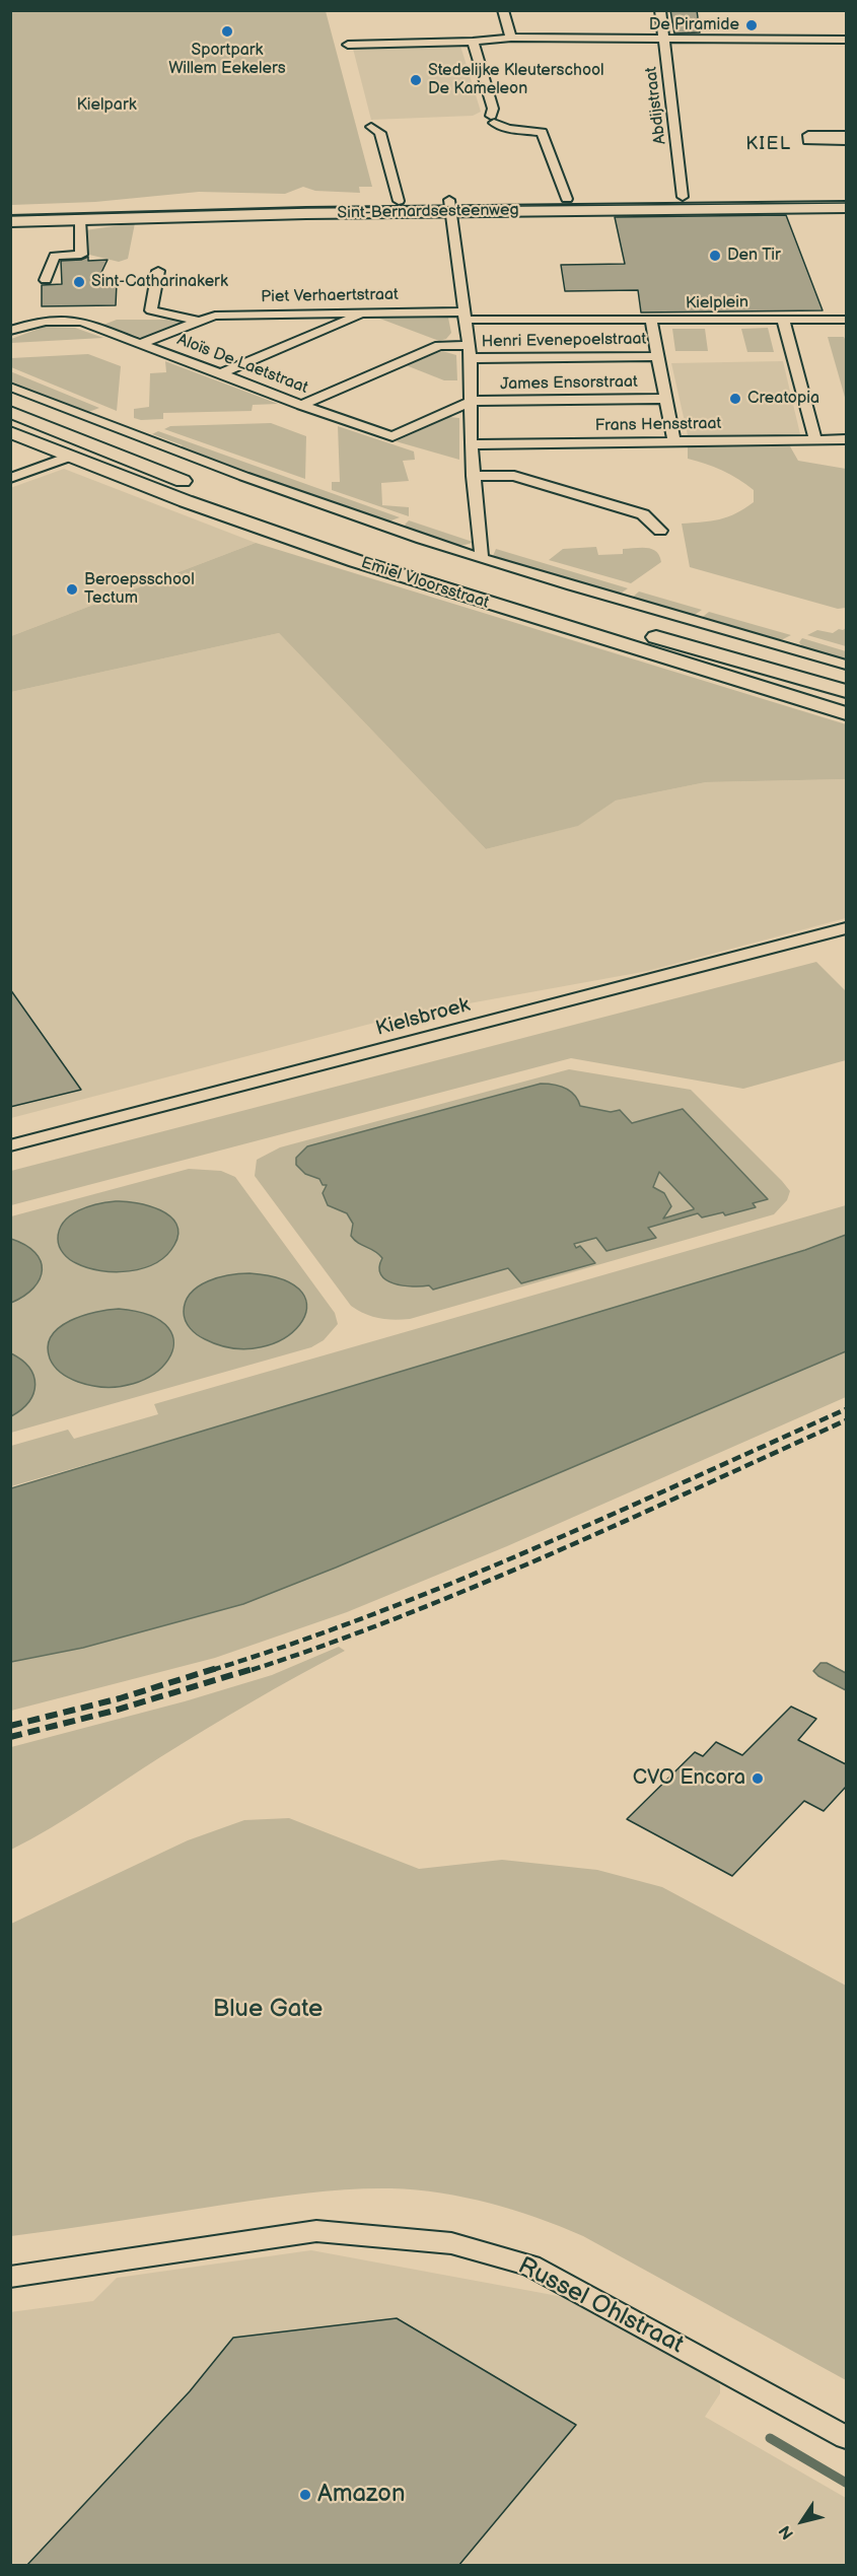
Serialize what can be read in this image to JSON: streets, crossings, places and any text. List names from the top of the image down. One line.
{"streets":{"street":["Abdijstraat","Sint-Bernardsesteenweg","Piet Verhaertstraat","Kielplein","Henri Evenepoelstraat","Aloïs De Laetstraat","James Ensorstraat","Frans Hensstraat","Emiel Vloorsstraat","Kielsbroek","Russel Ohlstraat"]},"crossings":[["Abdijstraat","Sint-Bernardsesteenweg"],["Piet Verhaertstraat","Kielplein"],["Piet Verhaertstraat","Aloïs De Laetstraat"],["Henri Evenepoelstraat","Aloïs De Laetstraat"],["Aloïs De Laetstraat","James Ensorstraat"]],"districts":["KIEL"],"parks":["Kielpark","Blue Gate"],"places":["De Piramide","Sportpark Willem Eekelers","Stedelijke Kleuterschool De Kameleon","Den Tir","Sint-Catharinakerk","Creatopia","Beroepsschool Tectum","CVO Encora","Amazon"],"north":"bottom left"}
